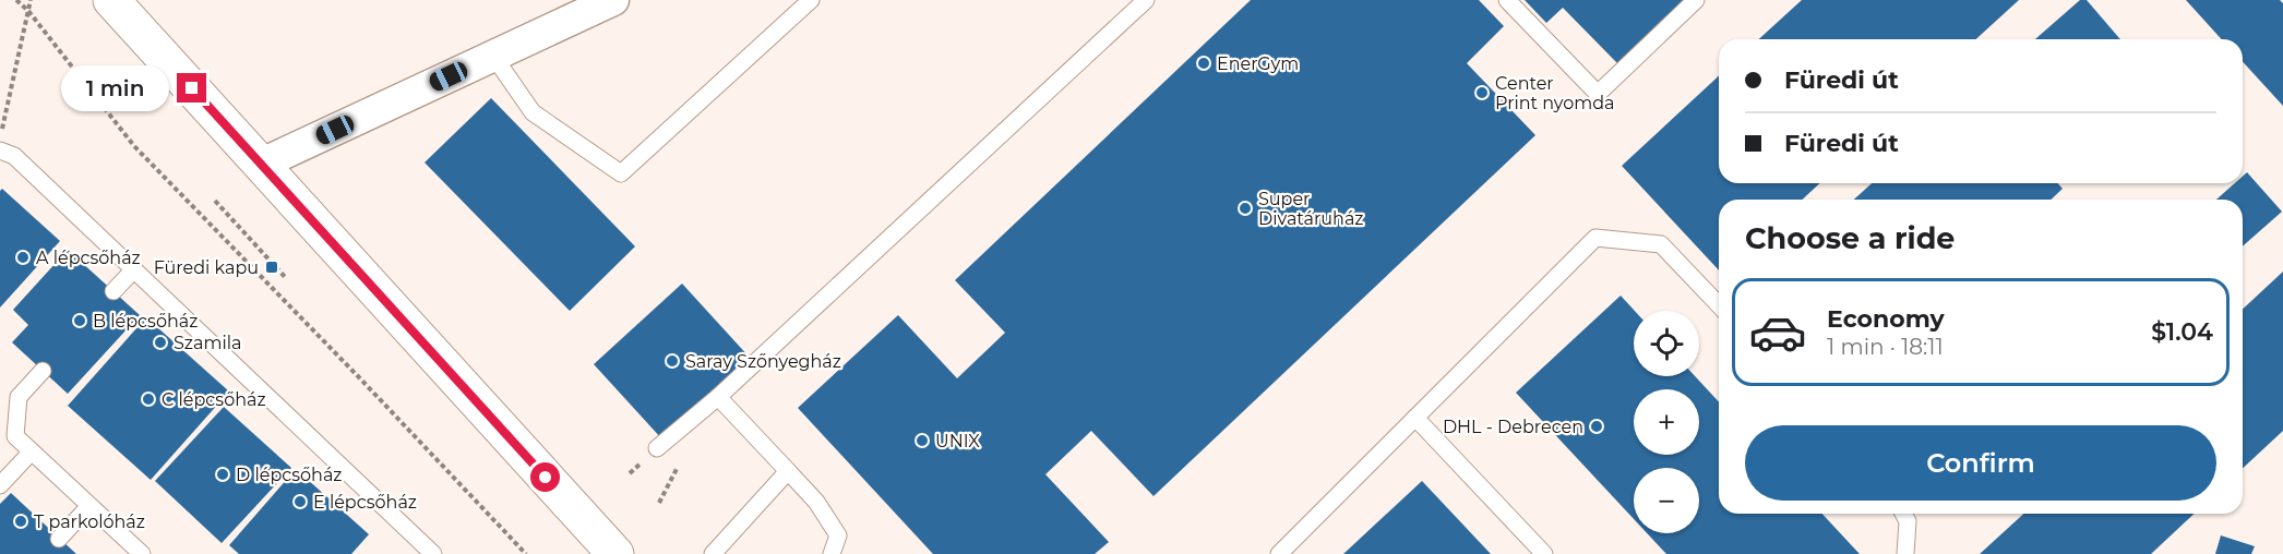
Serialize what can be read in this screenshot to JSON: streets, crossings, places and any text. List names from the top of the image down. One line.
{"places":{"other":["EnerGym","Center Print nyomda","Super Divatáruház","A lépcsőház","B lépcsőház","Szamila","Saray Szőnyegház","C lépcsőház","DHL - Debrecen","UNIX","D lépcsőház","E lépcsőház","T parkolóház"],"transit":["Füredi kapu"]},"page":{"banner":["Füredi út","Füredi út"],"bubble":"1 min","heading":"Choose a ride","list":[{"name":"Economy","note":"1 min · 18:11","value":"$1.04"}],"map_buttons":["+","−"],"buttons":"Confirm"}}
